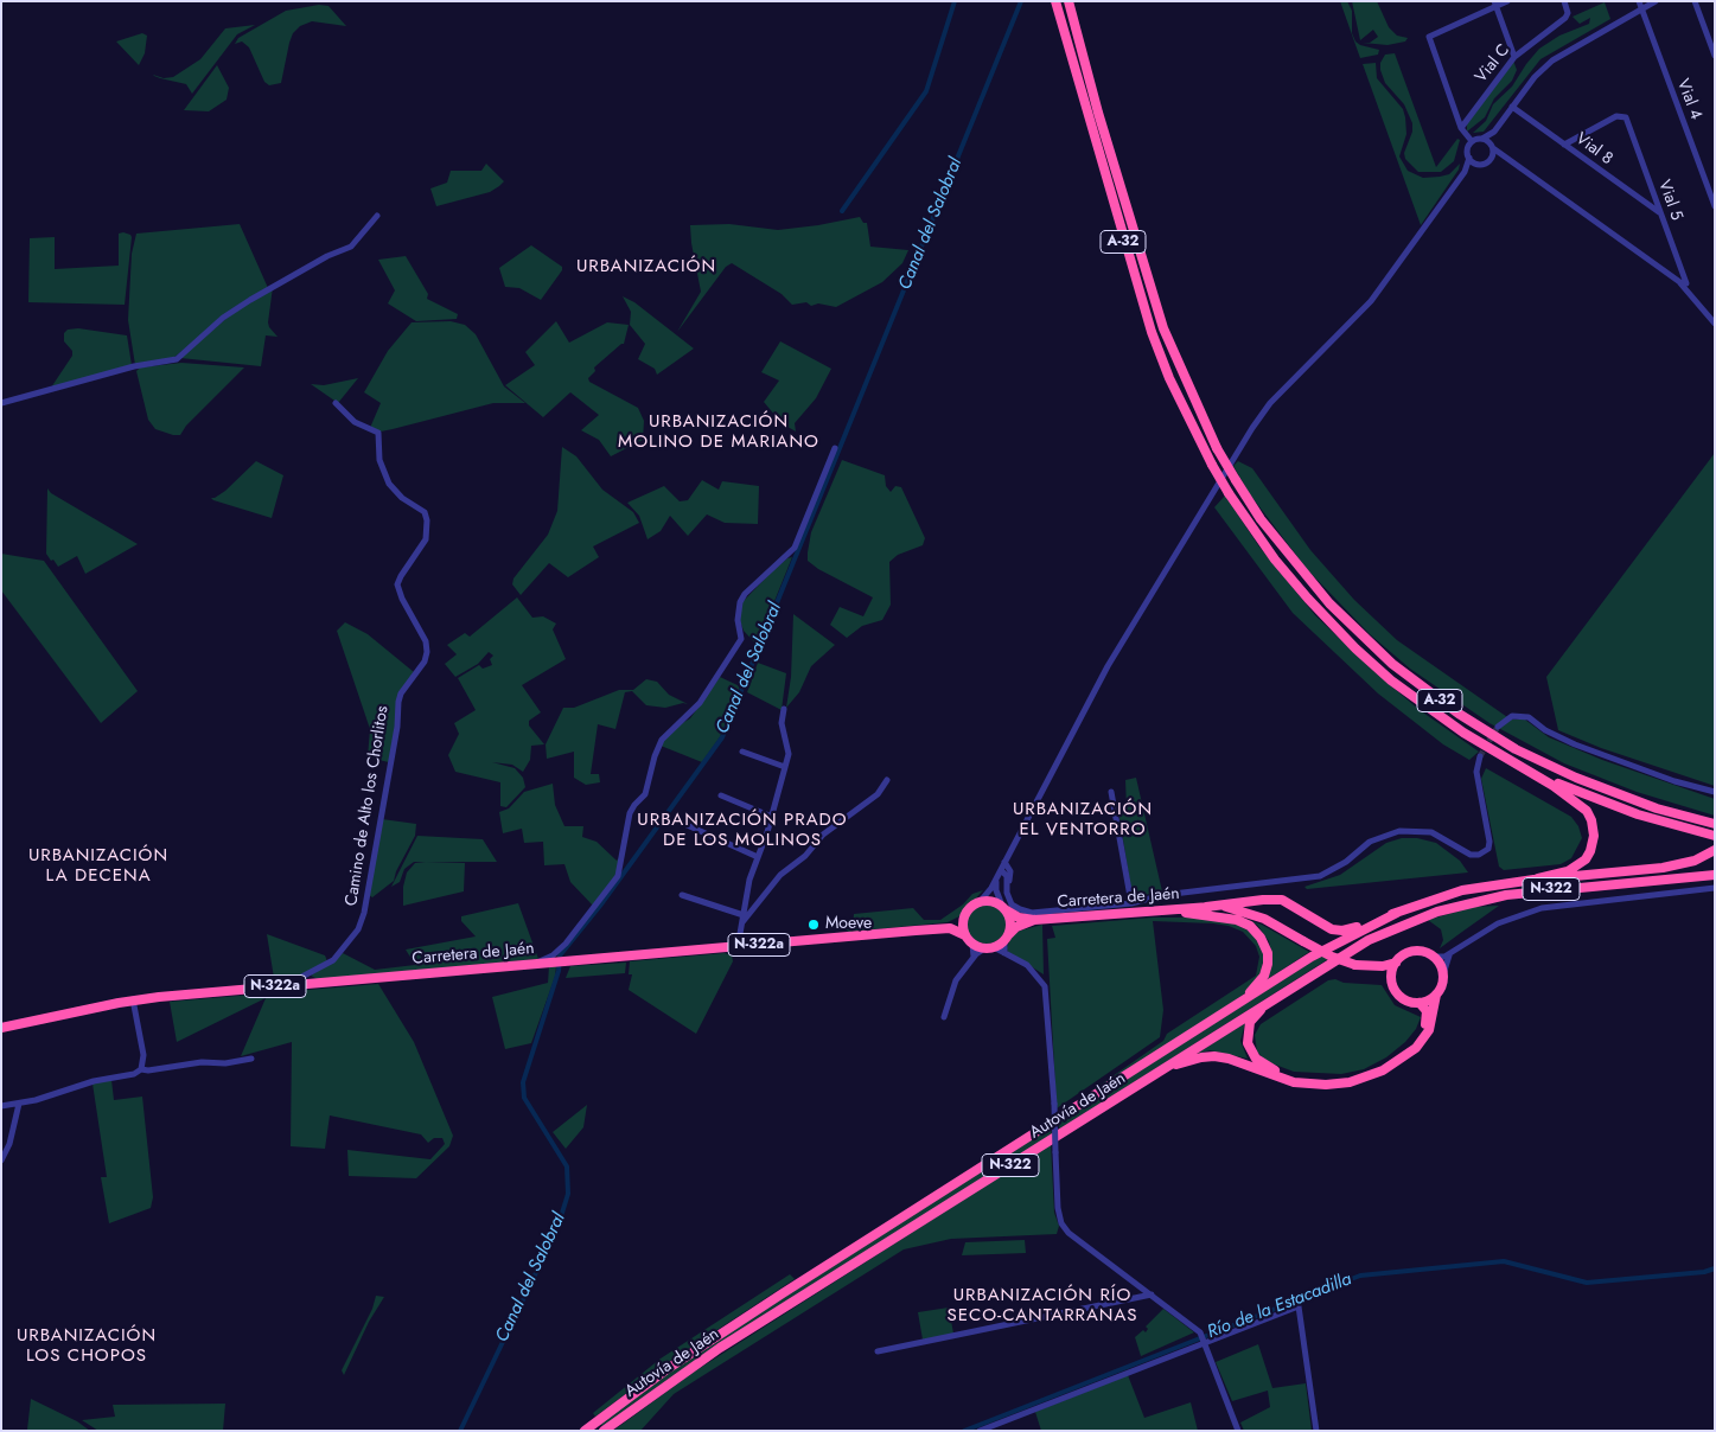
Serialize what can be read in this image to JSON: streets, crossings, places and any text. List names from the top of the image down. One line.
{"streets":{"highway":["A-32","N-322","Carretera de Jaén","N-322a","Autovía de Jaén"],"street":["Vial C","Vial 4","Vial 8","Vial 5","Camino de Alto los Chorlitos"]},"crossings":[["Vial 8","Vial 5"],["Camino de Alto los Chorlitos","Carretera de Jaén"],["N-322","Autovía de Jaén"],["Carretera de Jaén","N-322a"]],"districts":["URBANIZACIÓN","URBANIZACIÓN MOLINO DE MARIANO","URBANIZACIÓN EL VENTORRO","URBANIZACIÓN PRADO DE LOS MOLINOS","URBANIZACIÓN LA DECENA","URBANIZACIÓN RÍO SECO-CANTARRANAS","URBANIZACIÓN LOS CHOPOS"],"water":["Canal del Salobral","Río de la Estacadilla"],"places":["Moeve"]}
